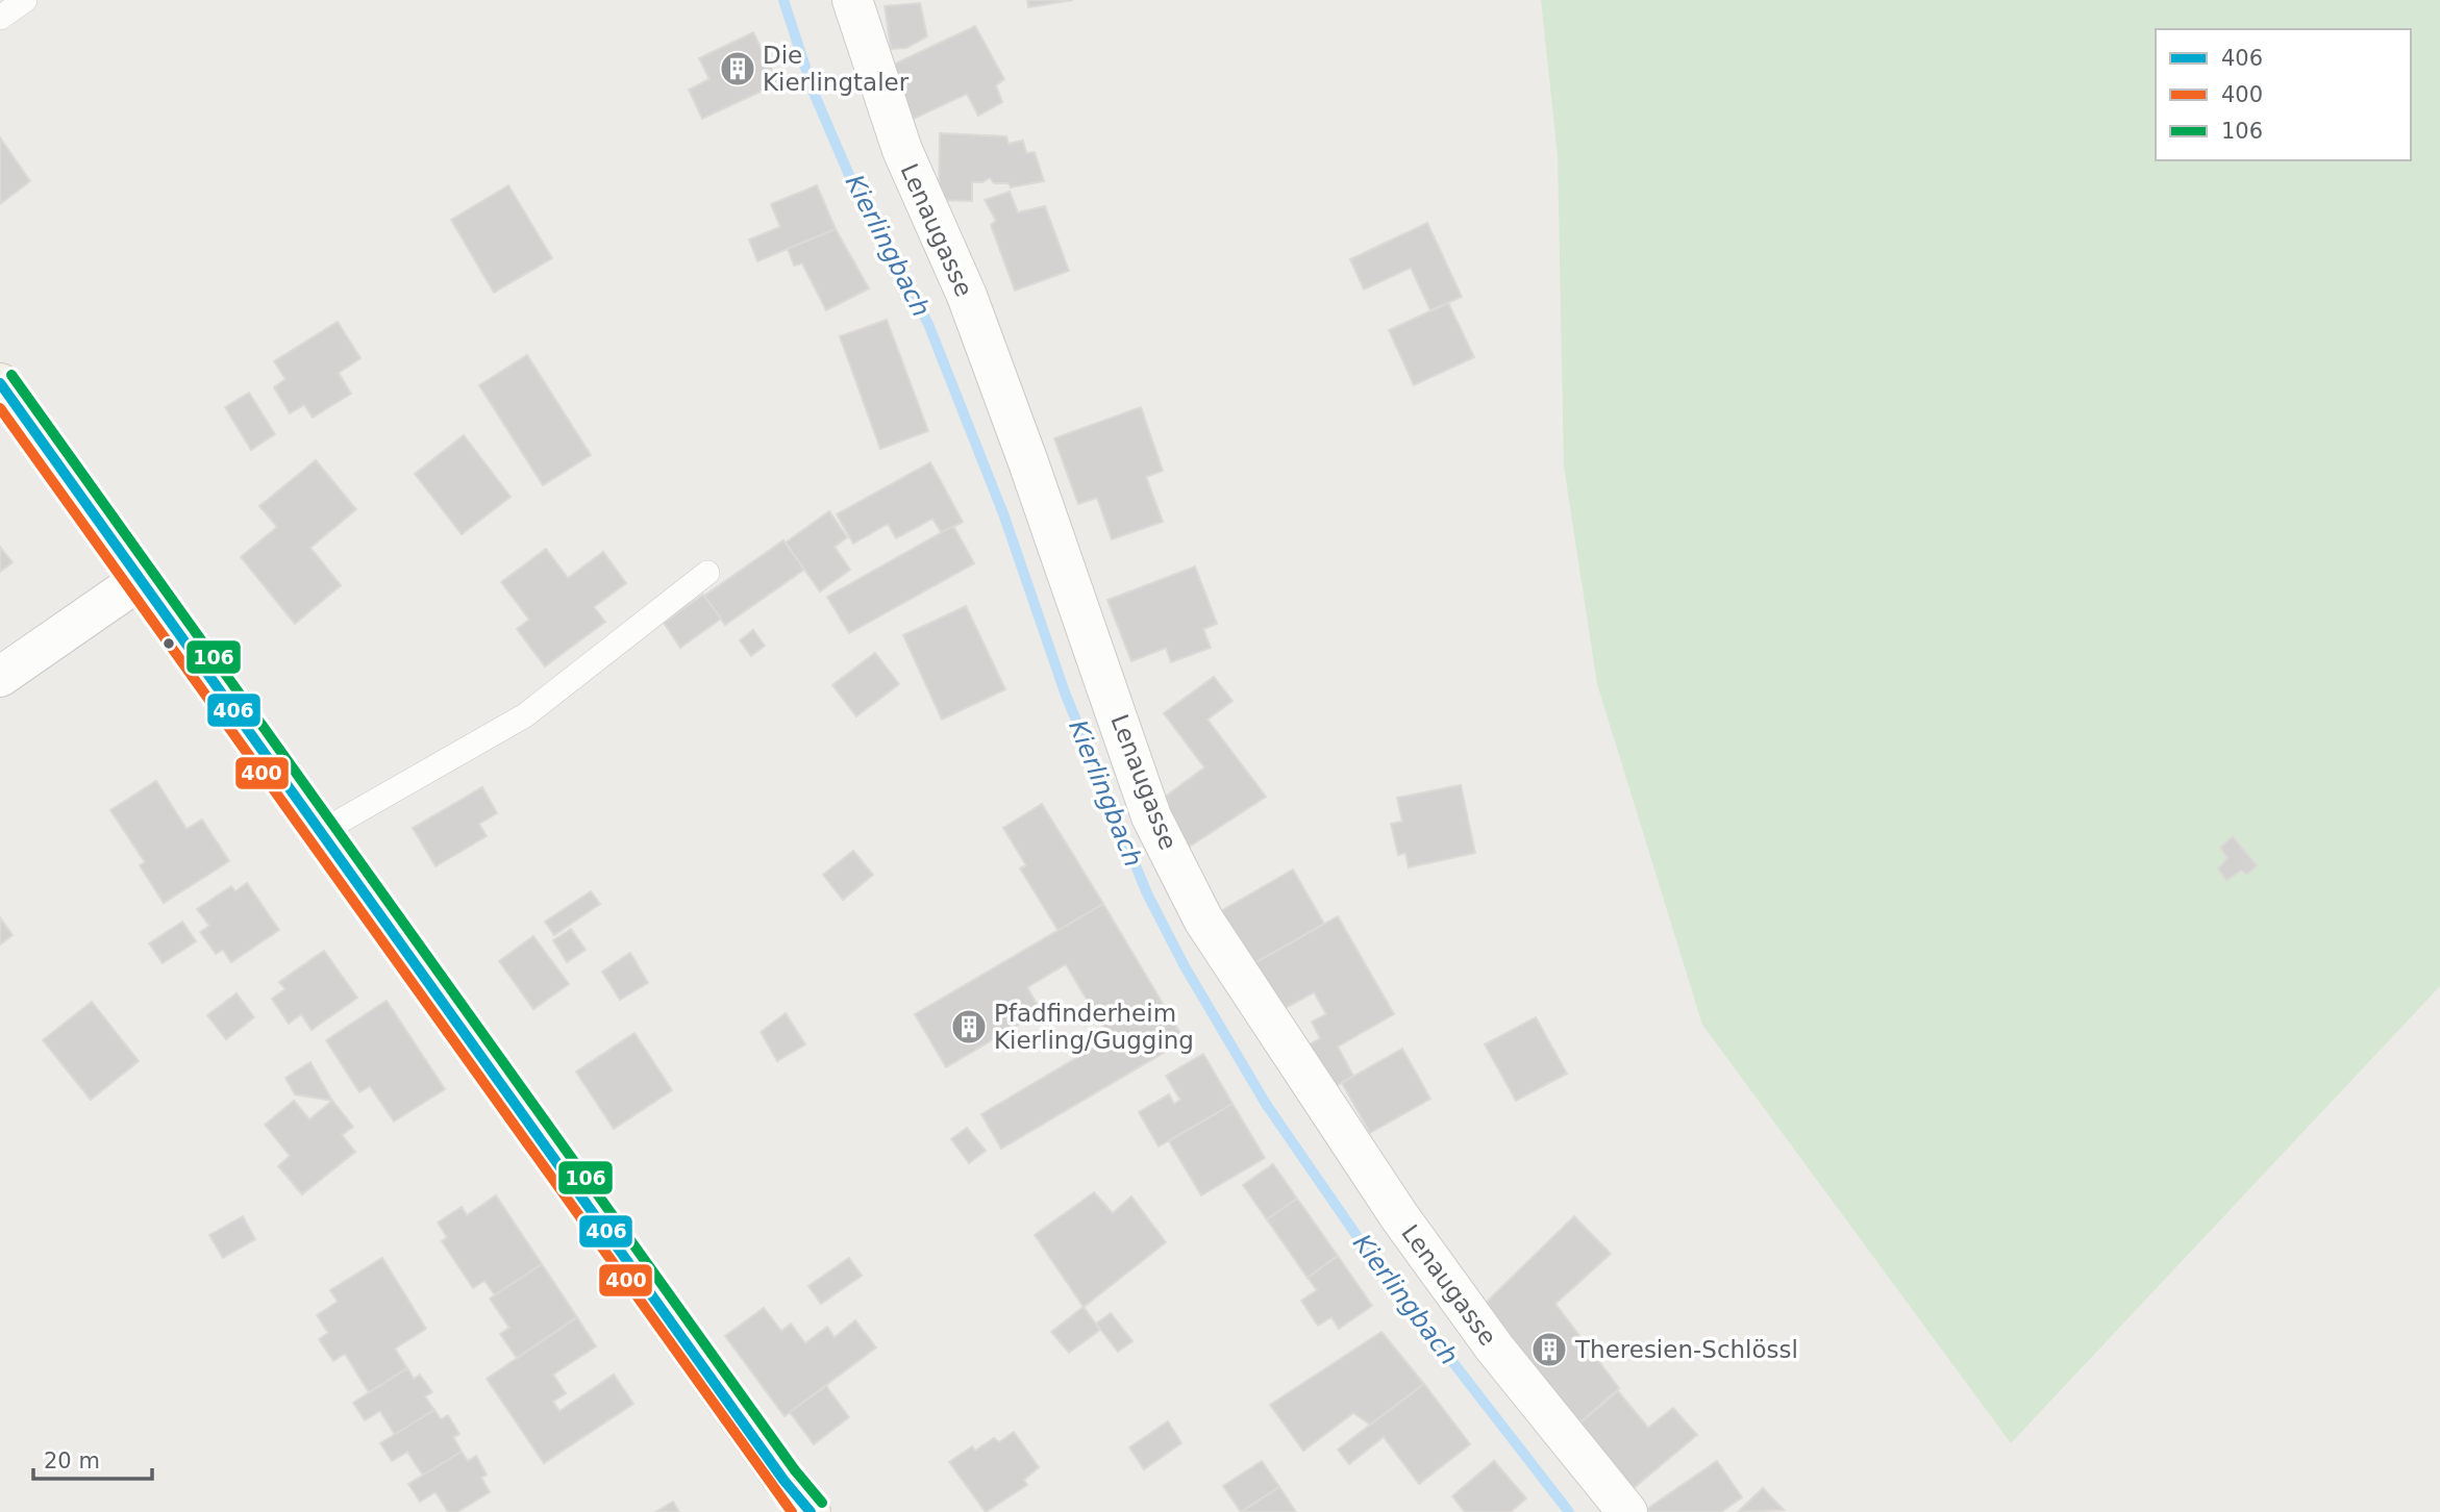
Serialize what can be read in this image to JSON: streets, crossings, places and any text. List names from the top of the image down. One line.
{"streets":{"street":["Lenaugasse"]},"water":["Kierlingbach"],"places":{"building":["Die Kierlingtaler","Pfadfinderheim Kierling/Gugging","Theresien-Schlössl"]},"lines":["transit line 106","transit line 406","transit line 400"],"legend":["406","400","106"],"scale_bar":"20 m"}
